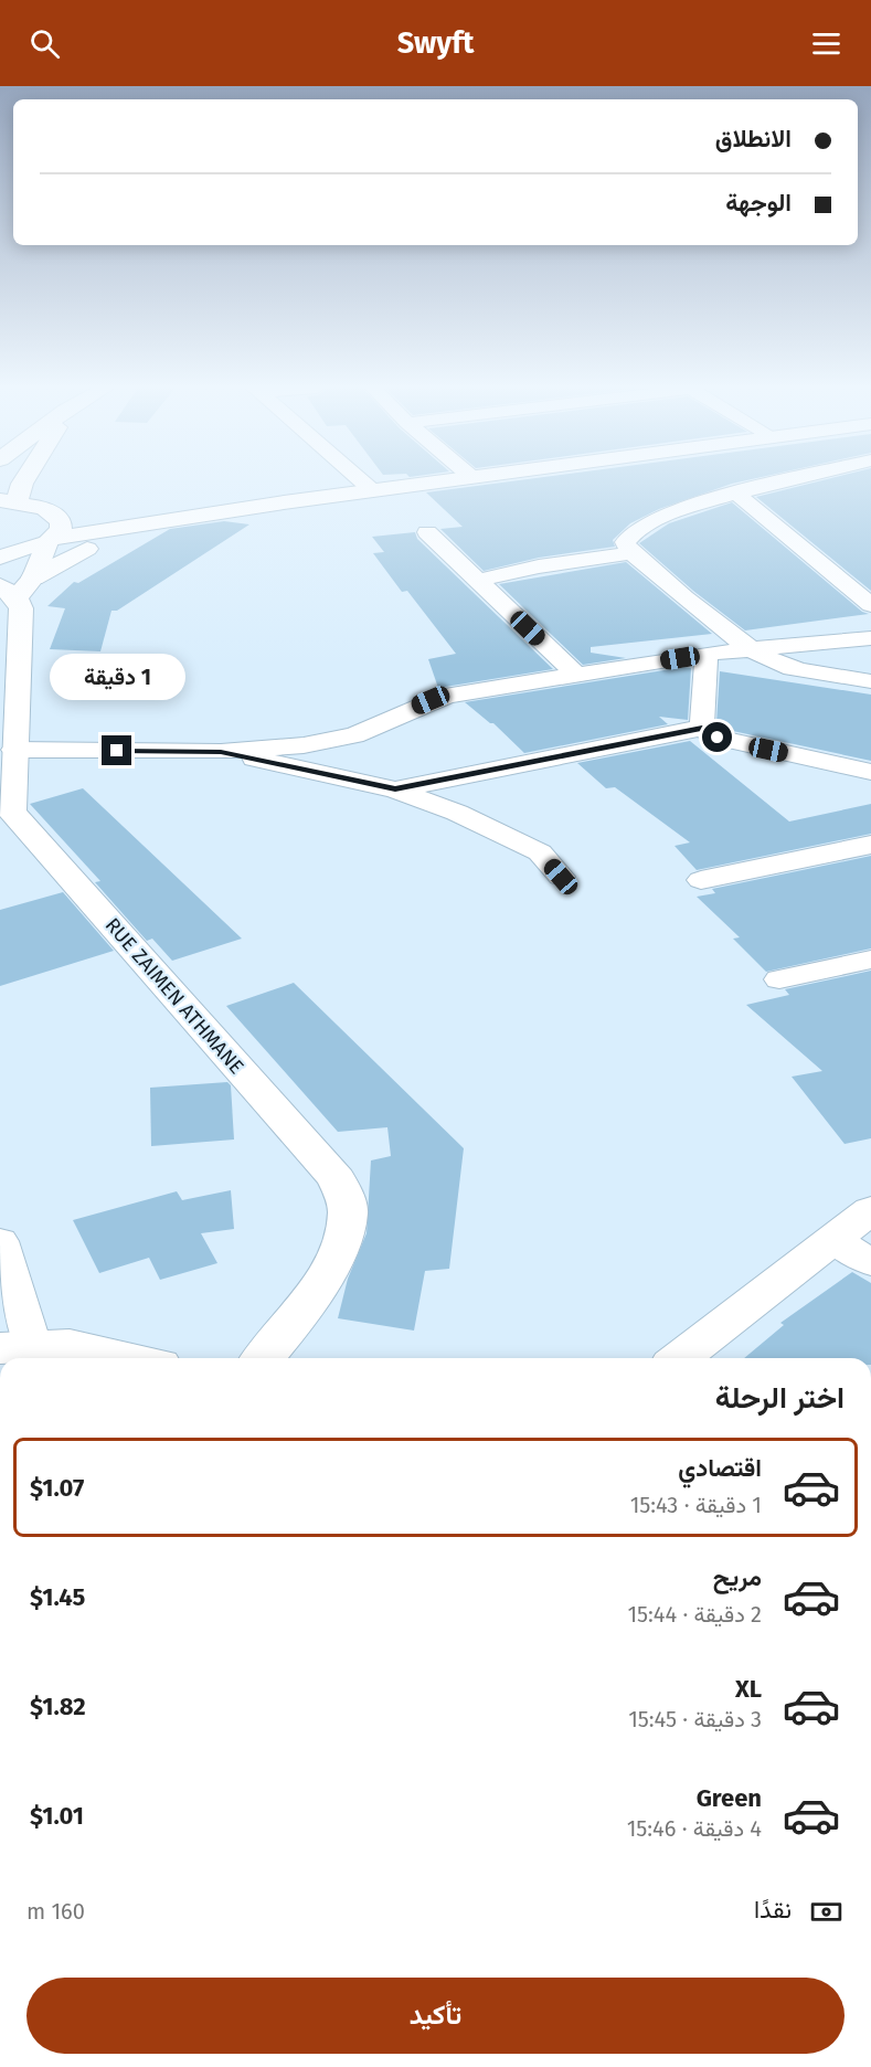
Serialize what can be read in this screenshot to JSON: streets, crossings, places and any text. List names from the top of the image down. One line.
{"streets":{"main road":["RUE ZAIMEN ATHMANE"]},"page":{"header":"Swyft","banner":["الانطلاق","الوجهة"],"bubble":"1 دقيقة","heading":"اختر الرحلة","list":[{"name":"اقتصادي","note":"1 دقيقة · 15:43","value":"$1.07"},{"name":"مريح","note":"2 دقيقة · 15:44","value":"$1.45"},{"name":"XL","note":"3 دقيقة · 15:45","value":"$1.82"},{"name":"Green","note":"4 دقيقة · 15:46","value":"$1.01"}],"pay":["نقدًا","160 m"],"buttons":"تأكيد"}}
